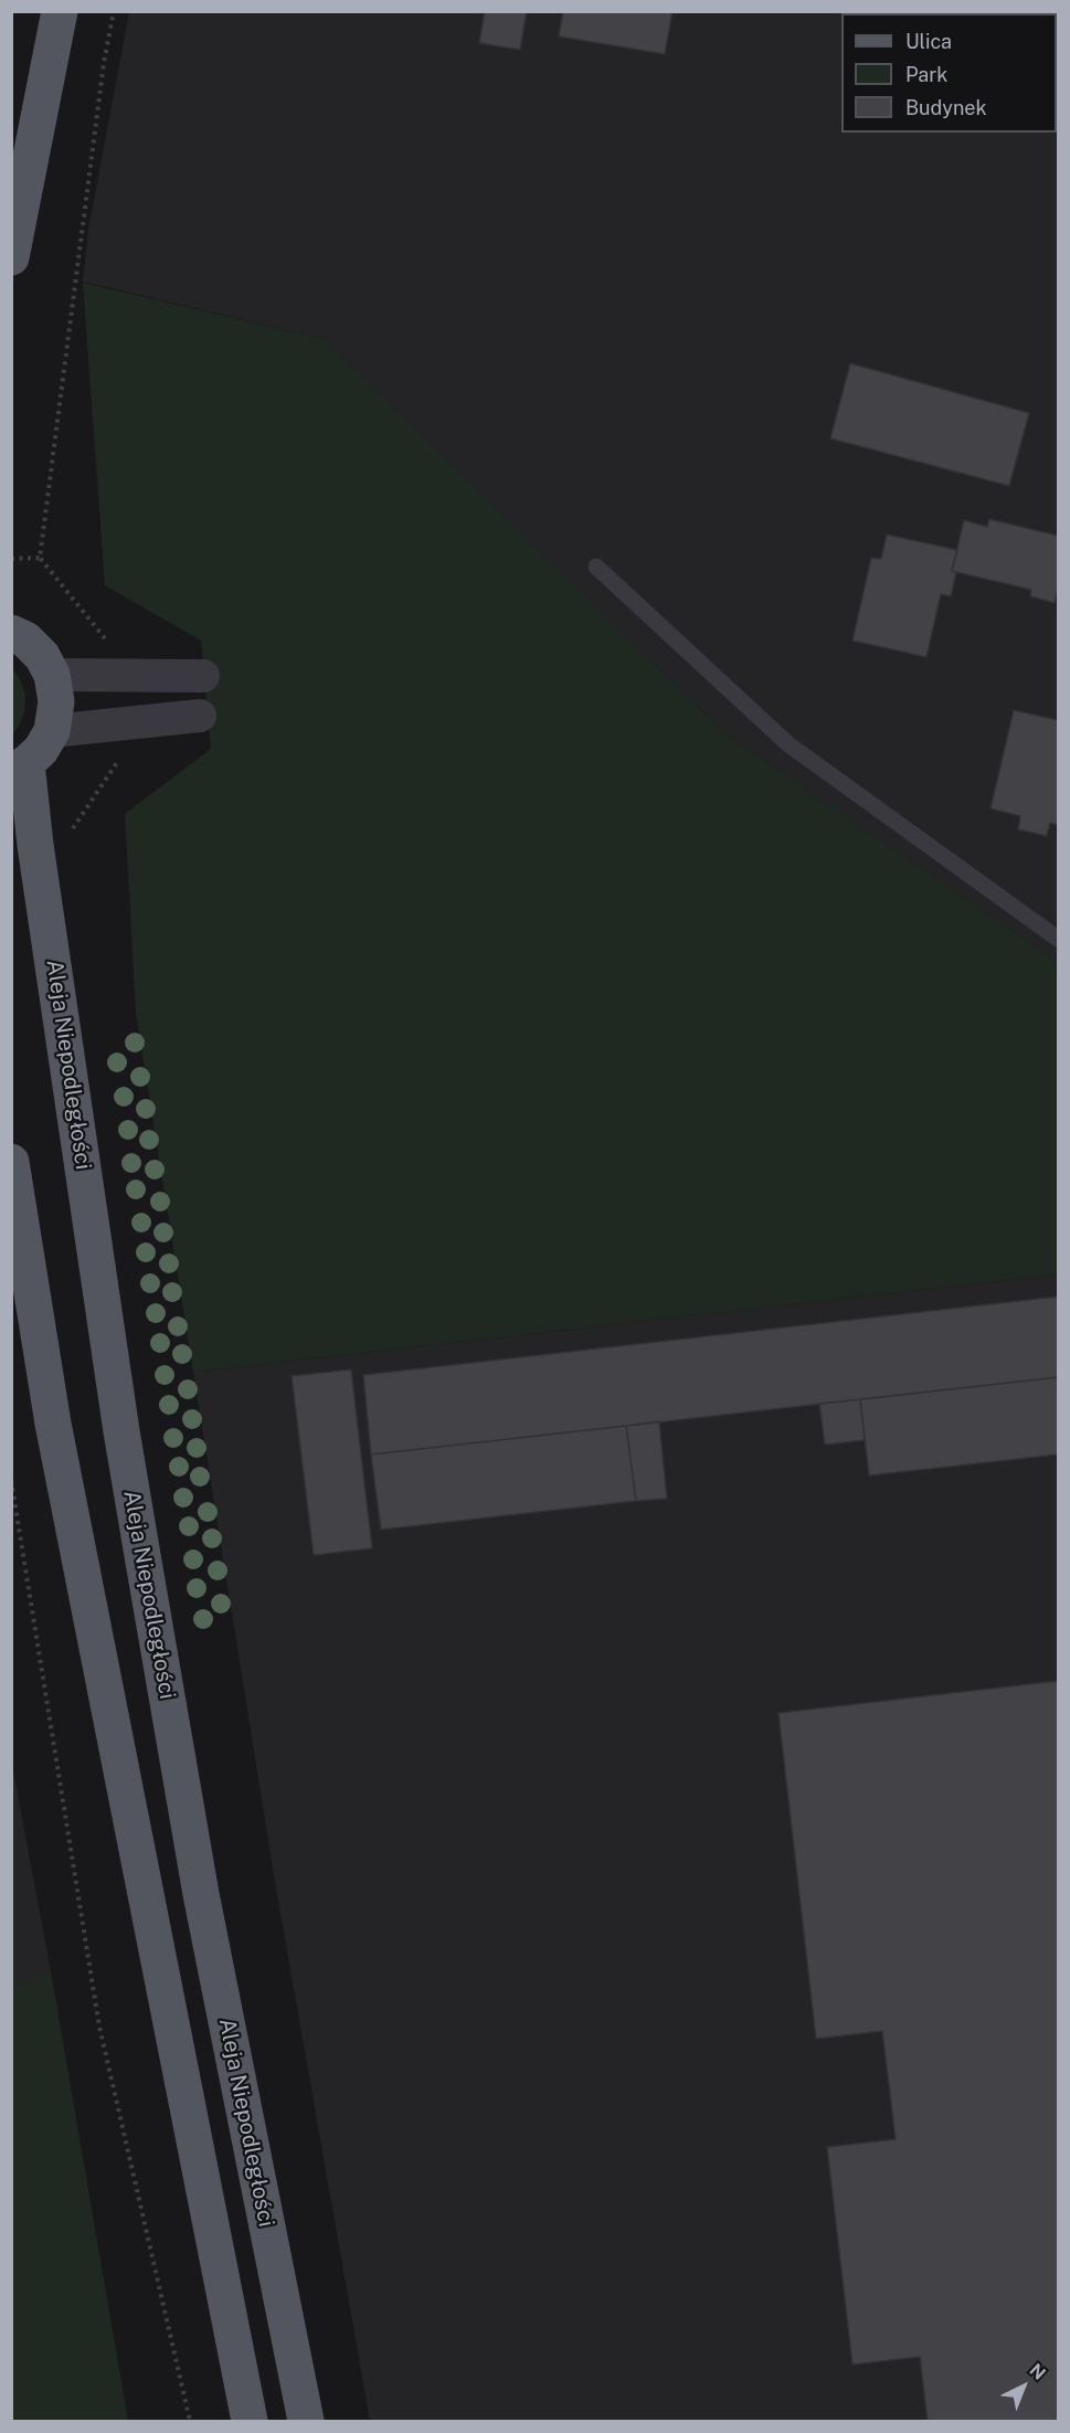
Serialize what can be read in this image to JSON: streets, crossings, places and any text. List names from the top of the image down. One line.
{"streets":{"main road":["Aleja Niepodległości"]},"legend":["Ulica","Park","Budynek"],"north":"top right"}
